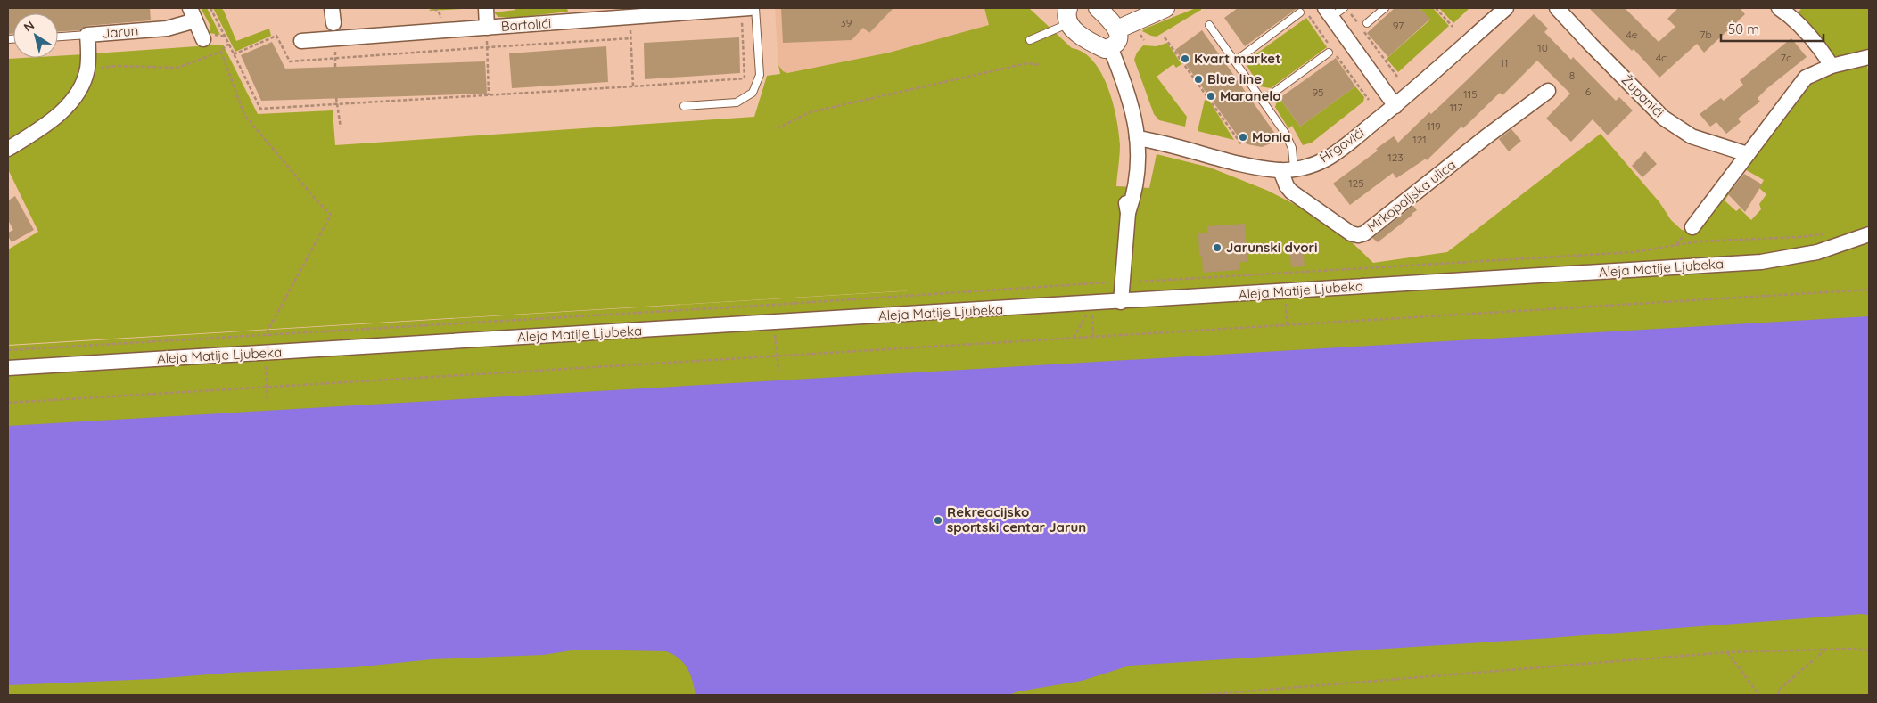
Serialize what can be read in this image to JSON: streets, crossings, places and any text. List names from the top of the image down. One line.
{"streets":{"street":["Bartolići","Jarun","Županići","Hrgovići","Mrkopaljska ulica","Aleja Matije Ljubeka"]},"crossings":[["Hrgovići","Mrkopaljska ulica"]],"places":["Kvart market","Blue line","Maranelo","Monia","Jarunski dvori","Rekreacijsko sportski centar Jarun"],"house_numbers":["39","97","4e","7b","10","4c","7c","11","8","6","95","115","117","119","121","123","125"],"scale_bar":"50 m","north":"top left"}
